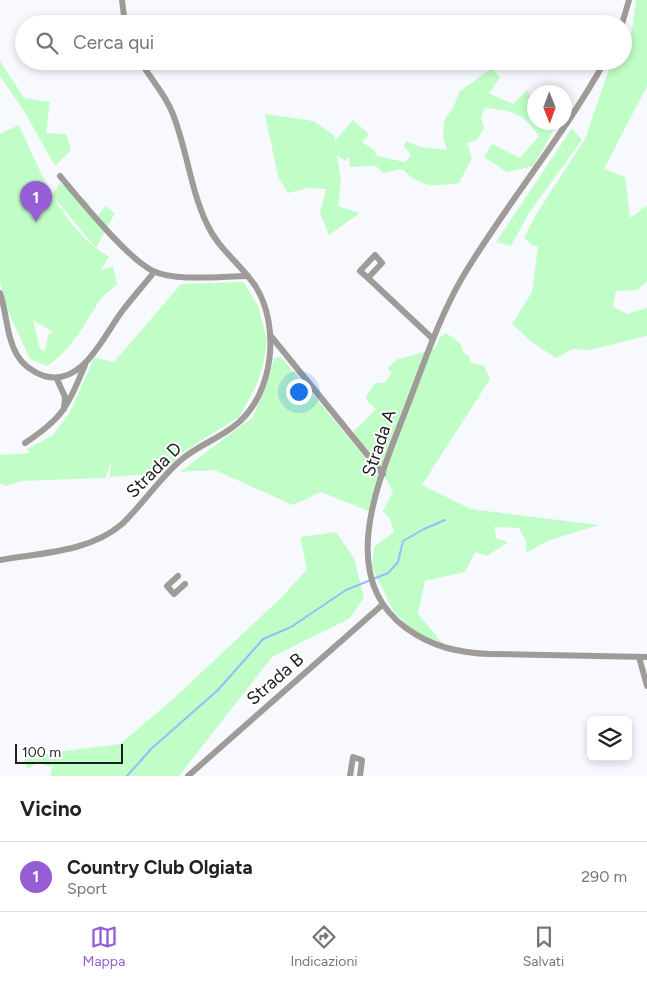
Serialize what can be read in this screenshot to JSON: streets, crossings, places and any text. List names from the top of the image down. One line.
{"streets":{"street":["Strada A","Strada D","Strada B"]},"crossings":[["Strada A","Strada D"],["Strada A","Strada B"]],"scale_bar":"100 m","north":"bottom","page":{"search":"Cerca qui","pins":"1","scale":"100 m","heading":"Vicino","list":[{"mark":"1","name":"Country Club Olgiata","note":"Sport","value":"290 m"}],"nav":["Mappa","Indicazioni","Salvati"]}}
